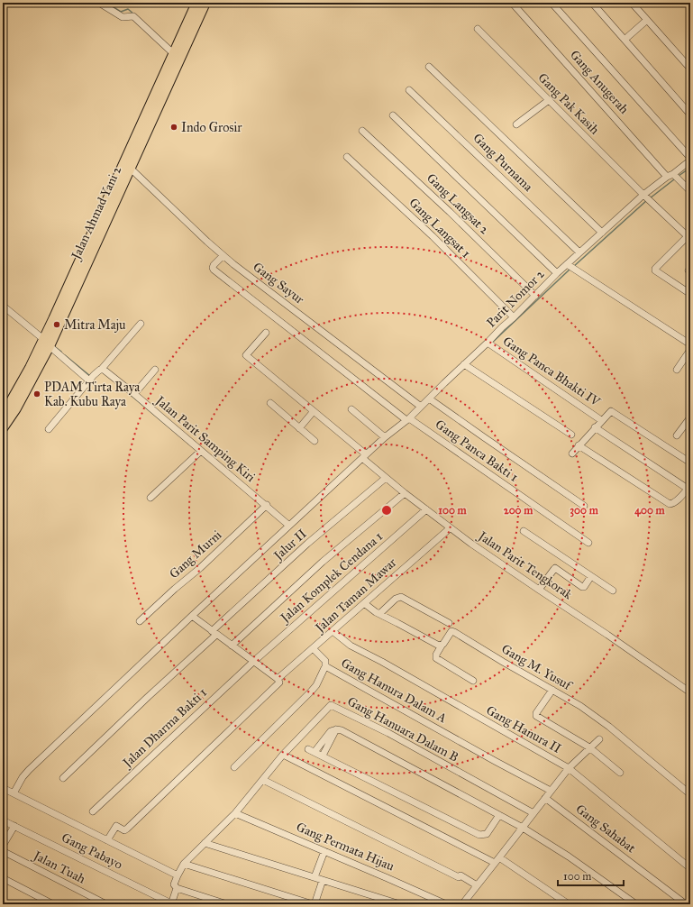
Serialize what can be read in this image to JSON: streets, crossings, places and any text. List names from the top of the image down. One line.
{"streets":{"highway":["Jalan Ahmad Yani 2"],"street":["Gang Anugerah","Gang Pak Kasih","Gang Purnama","Gang Langsat 2","Gang Langsat 1","Gang Sayur","Parit Nomor 2","Gang Panca Bhakti IV","Jalan Parit Samping Kiri","Gang Panca Bakti 1","Jalur II","Gang Murni","Jalan Parit Tengkorak","Jalan Komplek Cendana 1","Jalan Taman Mawar","Gang M. Yusuf","Gang Hanura Dalam A","Jalan Dharma Bakti 1","Gang Hanuara Dalam B","Gang Hanura II","Gang Sahabat","Gang Permata Hijau","Gang Pabayo","Jalan Tuah"]},"crossings":[["Gang Anugerah","Parit Nomor 2"],["Gang Pak Kasih","Parit Nomor 2"],["Gang Purnama","Parit Nomor 2"],["Gang Langsat 2","Parit Nomor 2"],["Jalan Ahmad Yani 2","Gang Sayur"],["Gang Langsat 1","Parit Nomor 2"],["Gang Sayur","Parit Nomor 2"],["Gang Sayur","Gang Panca Bakti 1"],["Parit Nomor 2","Gang Panca Bhakti IV"],["Parit Nomor 2","Gang Panca Bakti 1"],["Parit Nomor 2","Jalan Parit Tengkorak"],["Jalan Parit Samping Kiri","Gang Murni"],["Jalur II","Jalan Parit Tengkorak"],["Jalan Parit Tengkorak","Jalan Komplek Cendana 1"],["Jalan Parit Tengkorak","Jalan Taman Mawar"],["Jalan Komplek Cendana 1","Jalan Dharma Bakti 1"],["Jalan Taman Mawar","Gang Hanura II"],["Gang Hanuara Dalam B","Gang Permata Hijau"],["Gang Hanuara Dalam B","Gang Pabayo"]],"places":["Indo Grosir","Mitra Maju","PDAM Tirta Raya Kab. Kubu Raya"],"scale_bar":"100 m","rings":["100 m","200 m","300 m","400 m"]}
